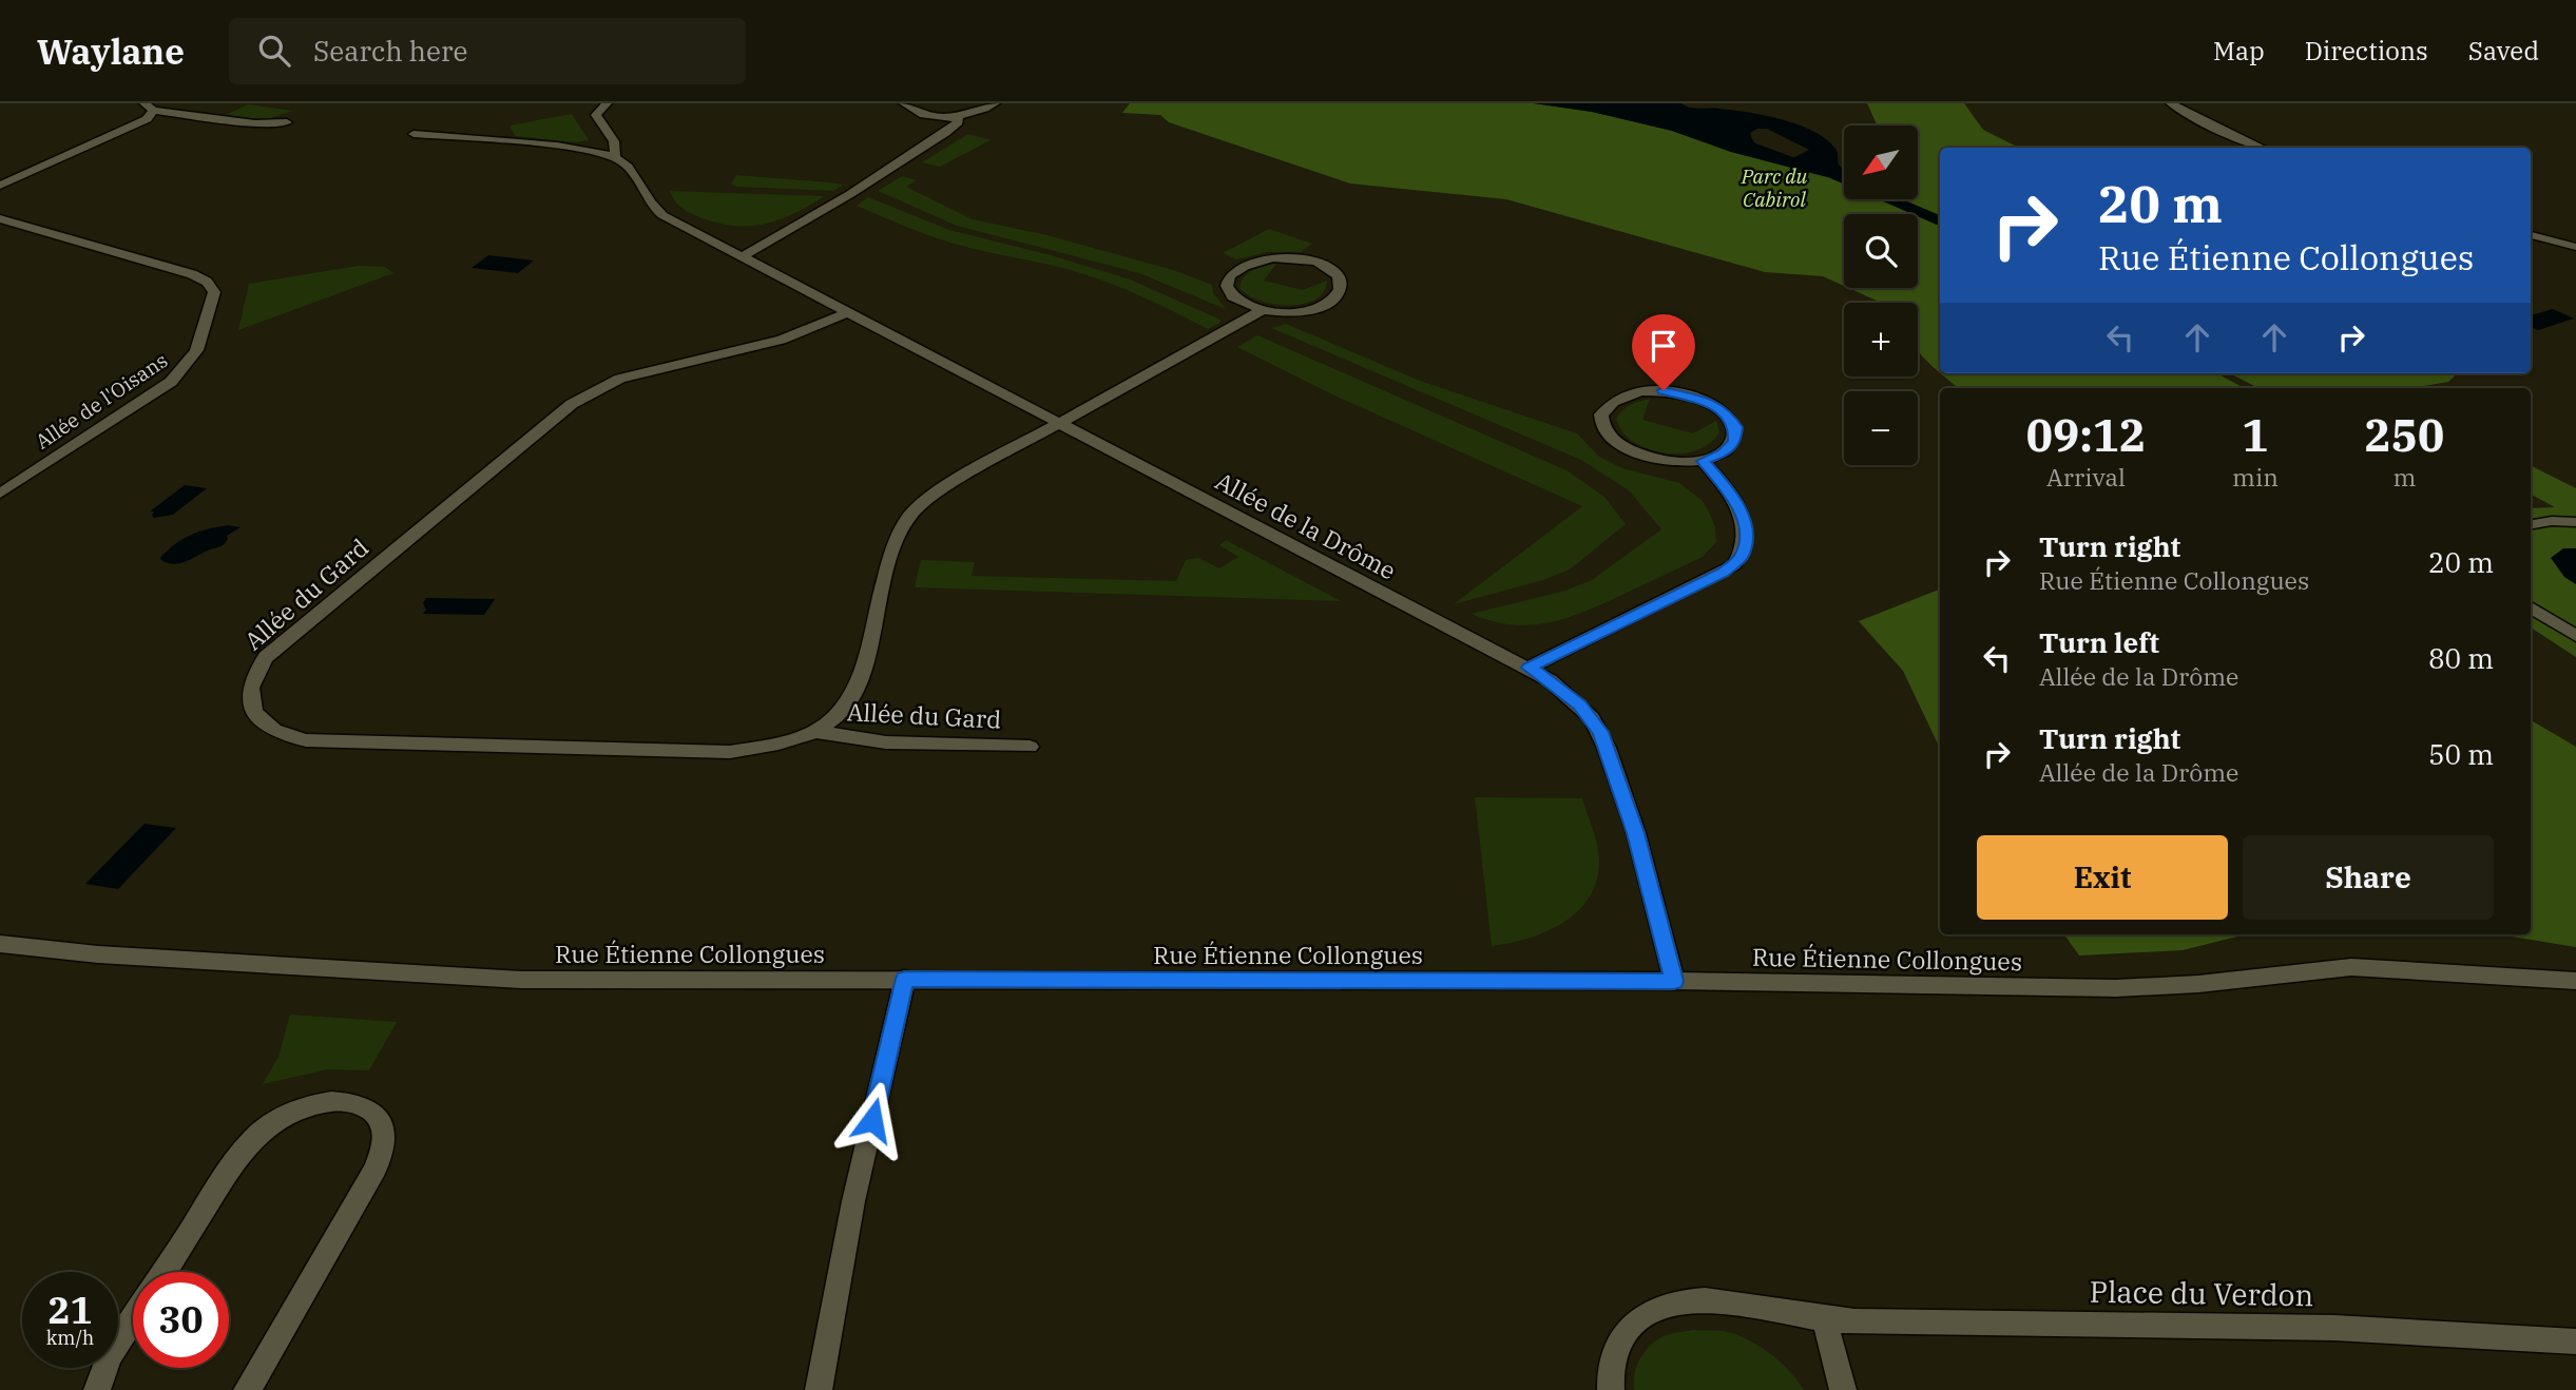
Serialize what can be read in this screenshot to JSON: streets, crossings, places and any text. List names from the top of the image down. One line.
{"streets":{"street":["Allée de l'Oisans","Allée de la Drôme","Allée du Gard","Rue Étienne Collongues","Place du Verdon"]},"crossings":[["Allée de la Drôme","Allée du Gard"],["Allée de la Drôme","Rue Étienne Collongues"]],"parks":["Parc du Cabirol"],"north":"bottom left","page":{"header":"Waylane","search":"Search here","nav":["Map","Directions","Saved"],"map_buttons":["+","−"],"turn":["20 m","Rue Étienne Collongues"],"eta":["09:12","Arrival","1","min","250","m"],"list":[{"name":"Turn right","note":"Rue Étienne Collongues","value":"20 m"},{"name":"Turn left","note":"Allée de la Drôme","value":"80 m"},{"name":"Turn right","note":"Allée de la Drôme","value":"50 m"}],"buttons":["Exit","Share"],"speed":"21 km/h","limit":"30"}}
